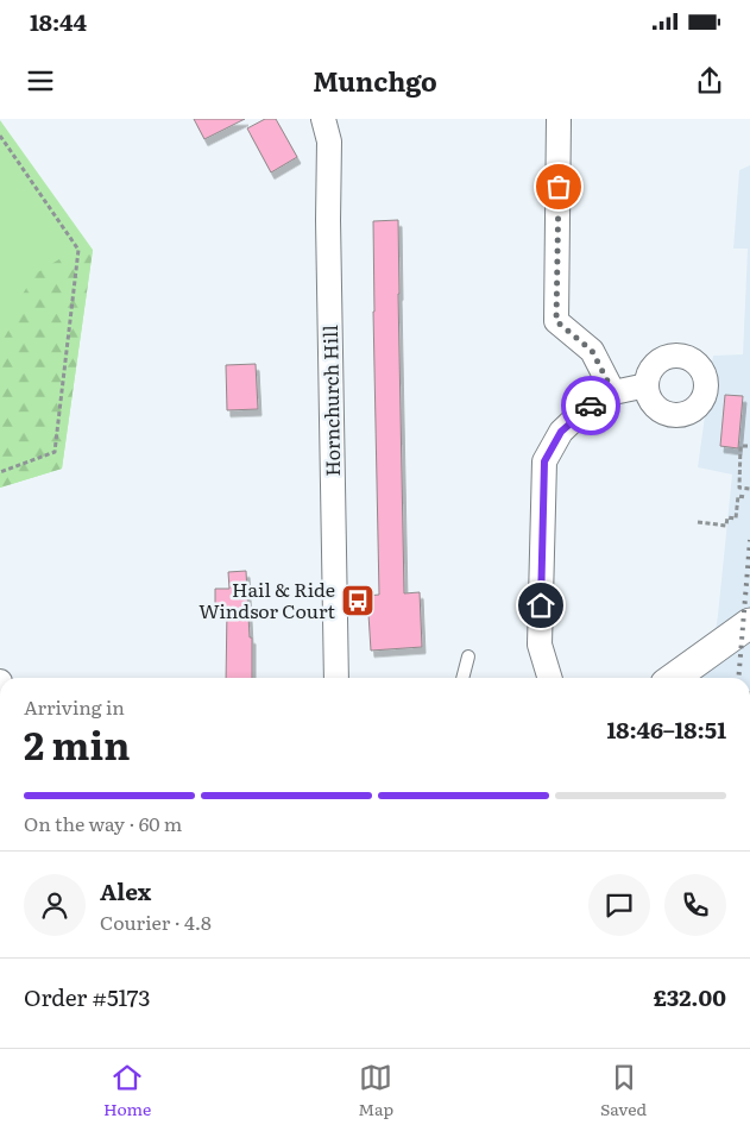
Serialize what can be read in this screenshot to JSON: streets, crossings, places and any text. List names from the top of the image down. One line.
{"streets":{"street":["Hornchurch Hill"]},"places":{"bus stop":["Hail & Ride Windsor Court"]},"page":{"status":"18:44","header":"Munchgo","heading":["2 min","Arriving in","18:46–18:51"],"panel":["Alex","Courier · 4.8","Order #5173","£32.00"],"bar":"On the way · 60 m","tabs":["Home","Map","Saved"]}}
